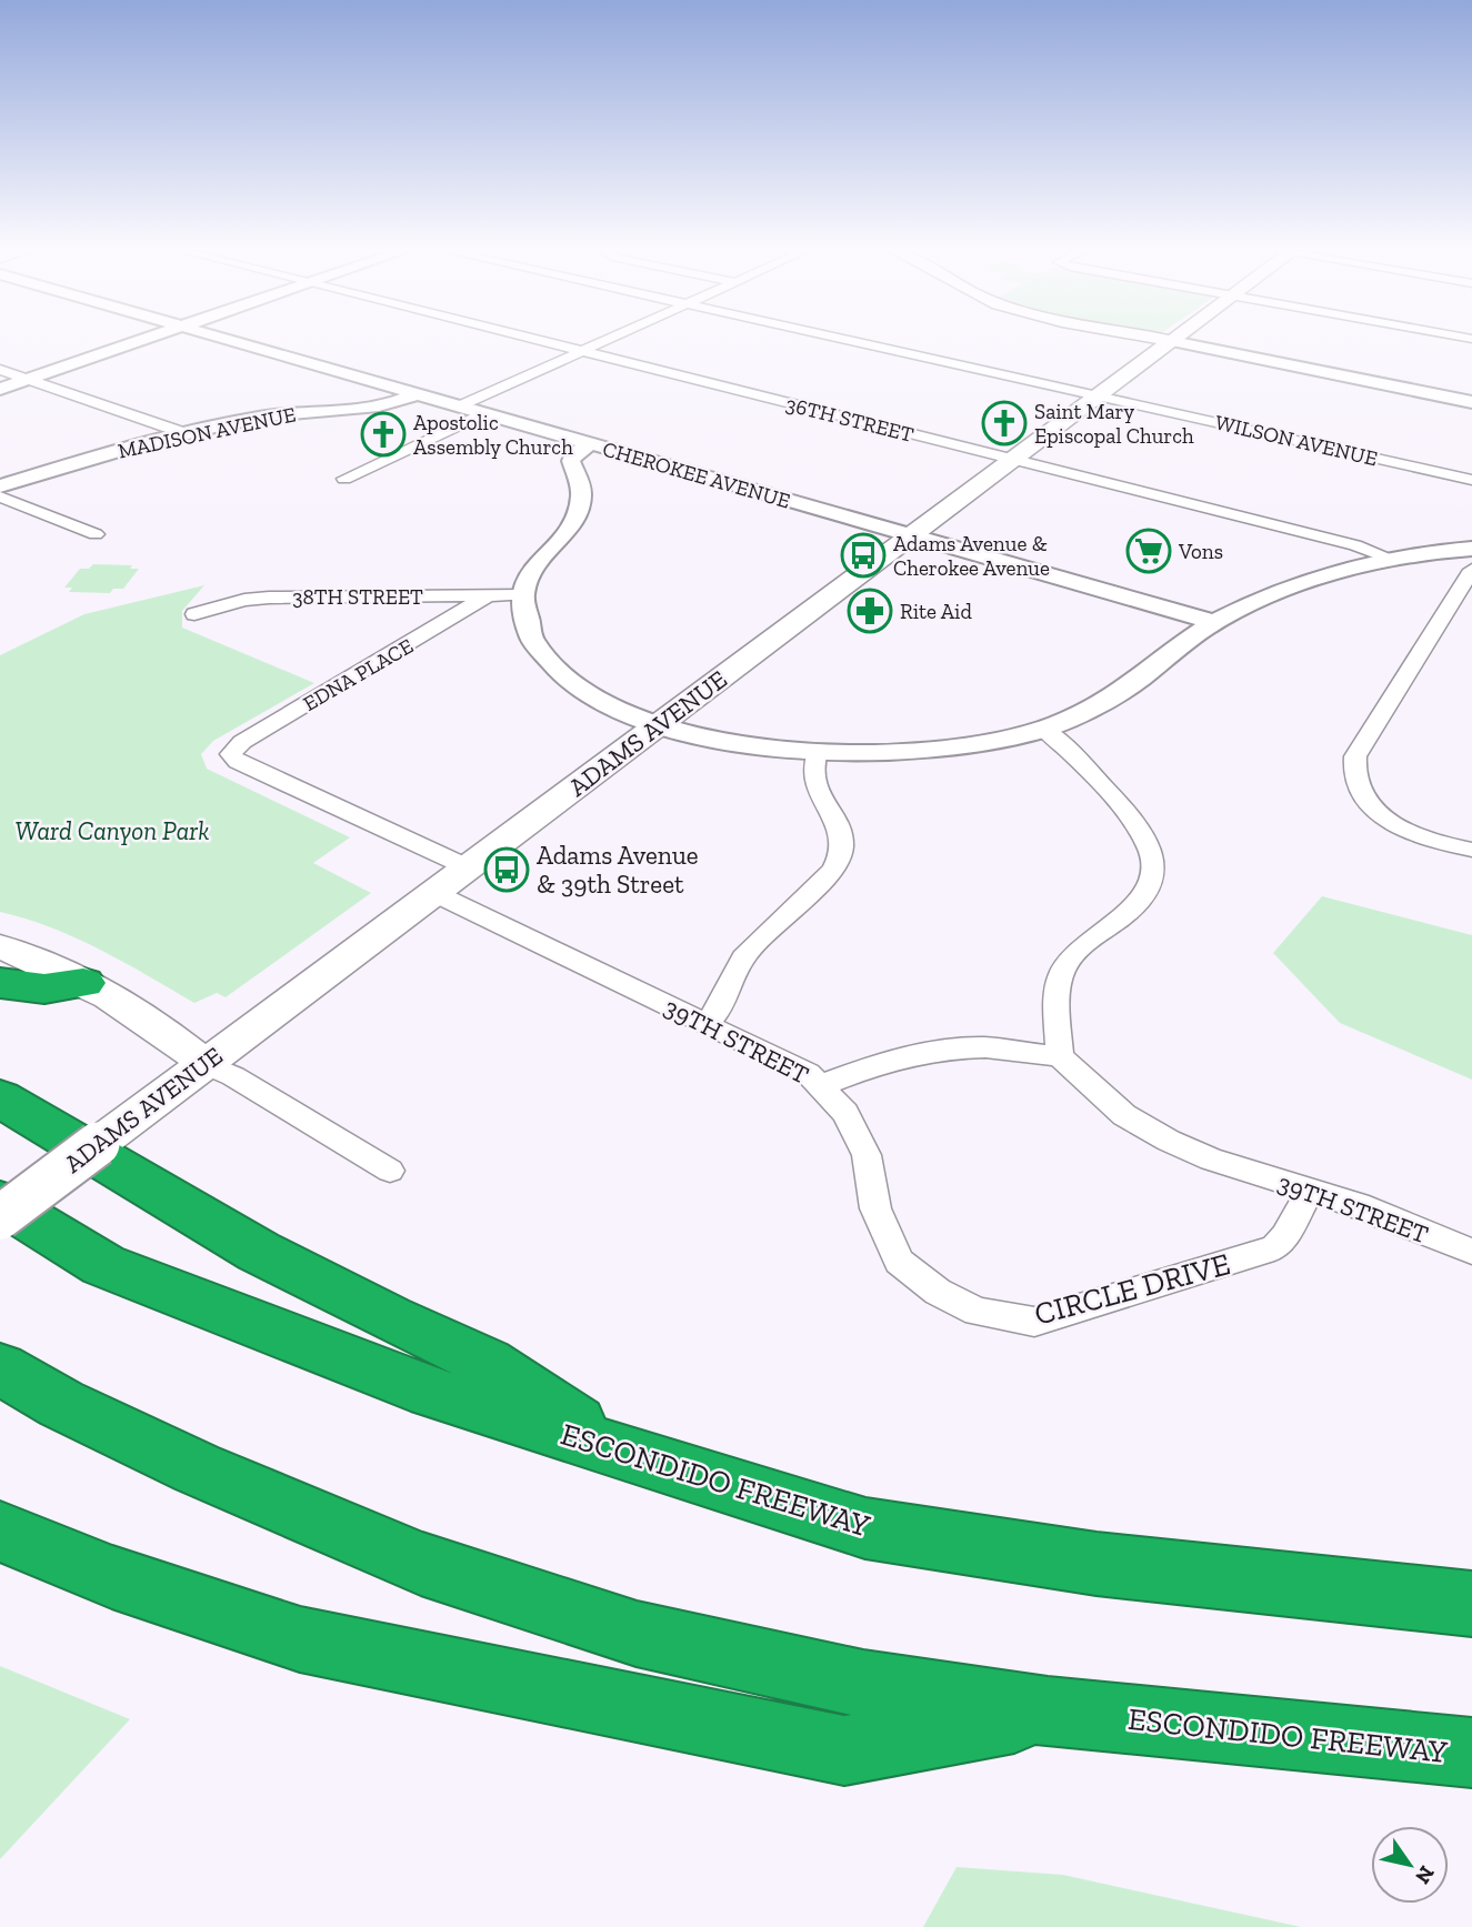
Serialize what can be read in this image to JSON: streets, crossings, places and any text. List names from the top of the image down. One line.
{"streets":{"highway":["ESCONDIDO FREEWAY"],"main road":["ADAMS AVENUE"],"street":["36TH STREET","MADISON AVENUE","WILSON AVENUE","CHEROKEE AVENUE","38TH STREET","EDNA PLACE","39TH STREET","CIRCLE DRIVE"]},"crossings":[["36TH STREET","ADAMS AVENUE"],["MADISON AVENUE","CHEROKEE AVENUE"],["WILSON AVENUE","ADAMS AVENUE"],["CHEROKEE AVENUE","ADAMS AVENUE"],["38TH STREET","EDNA PLACE"],["EDNA PLACE","ADAMS AVENUE"],["ADAMS AVENUE","39TH STREET"],["39TH STREET","CIRCLE DRIVE"]],"parks":["Ward Canyon Park"],"places":{"church":["Saint Mary Episcopal Church","Apostolic Assembly Church"],"supermarket":["Vons"],"bus stop":["Adams Avenue & Cherokee Avenue","Adams Avenue & 39th Street"],"pharmacy":["Rite Aid"]},"north":"bottom right"}
